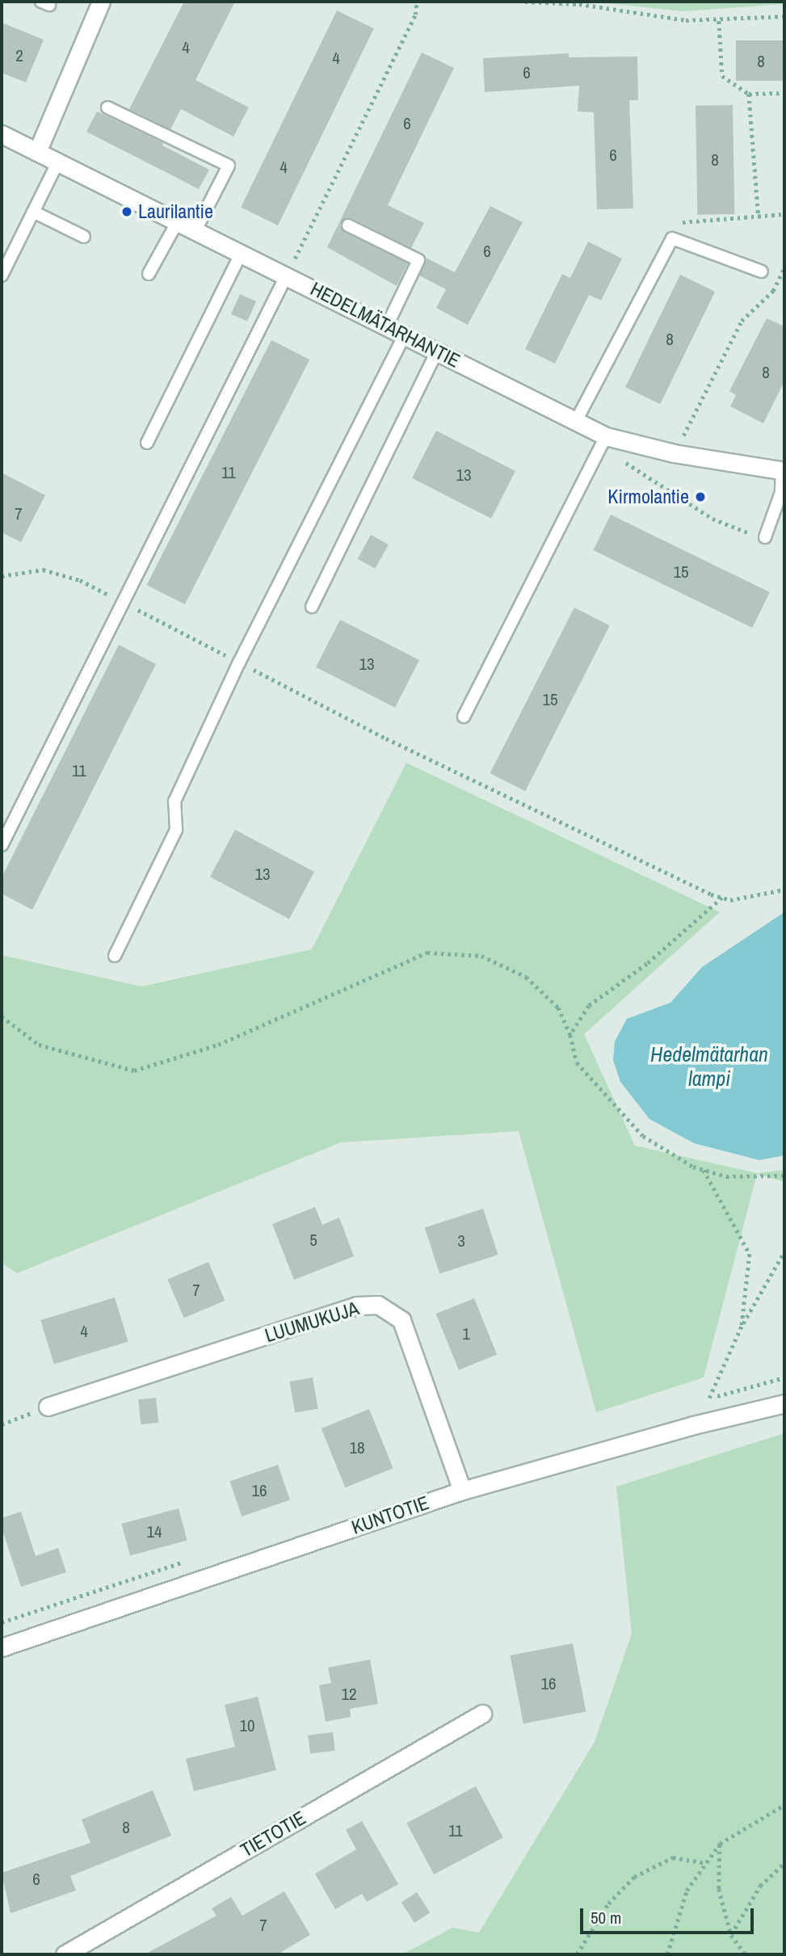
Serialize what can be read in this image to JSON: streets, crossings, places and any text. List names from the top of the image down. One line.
{"streets":{"street":["HEDELMÄTARHANTIE","LUUMUKUJA","KUNTOTIE","TIETOTIE"]},"crossings":[["LUUMUKUJA","KUNTOTIE"]],"water":["Hedelmätarhan lampi"],"places":["Laurilantie","Kirmolantie"],"house_numbers":["4","2","4","8","6","6","6","8","4","6","8","8","11","13","7","15","13","15","11","13","5","3","7","4","1","18","16","14","16","12","10","8","11","6","7"],"scale_bar":"50 m"}
